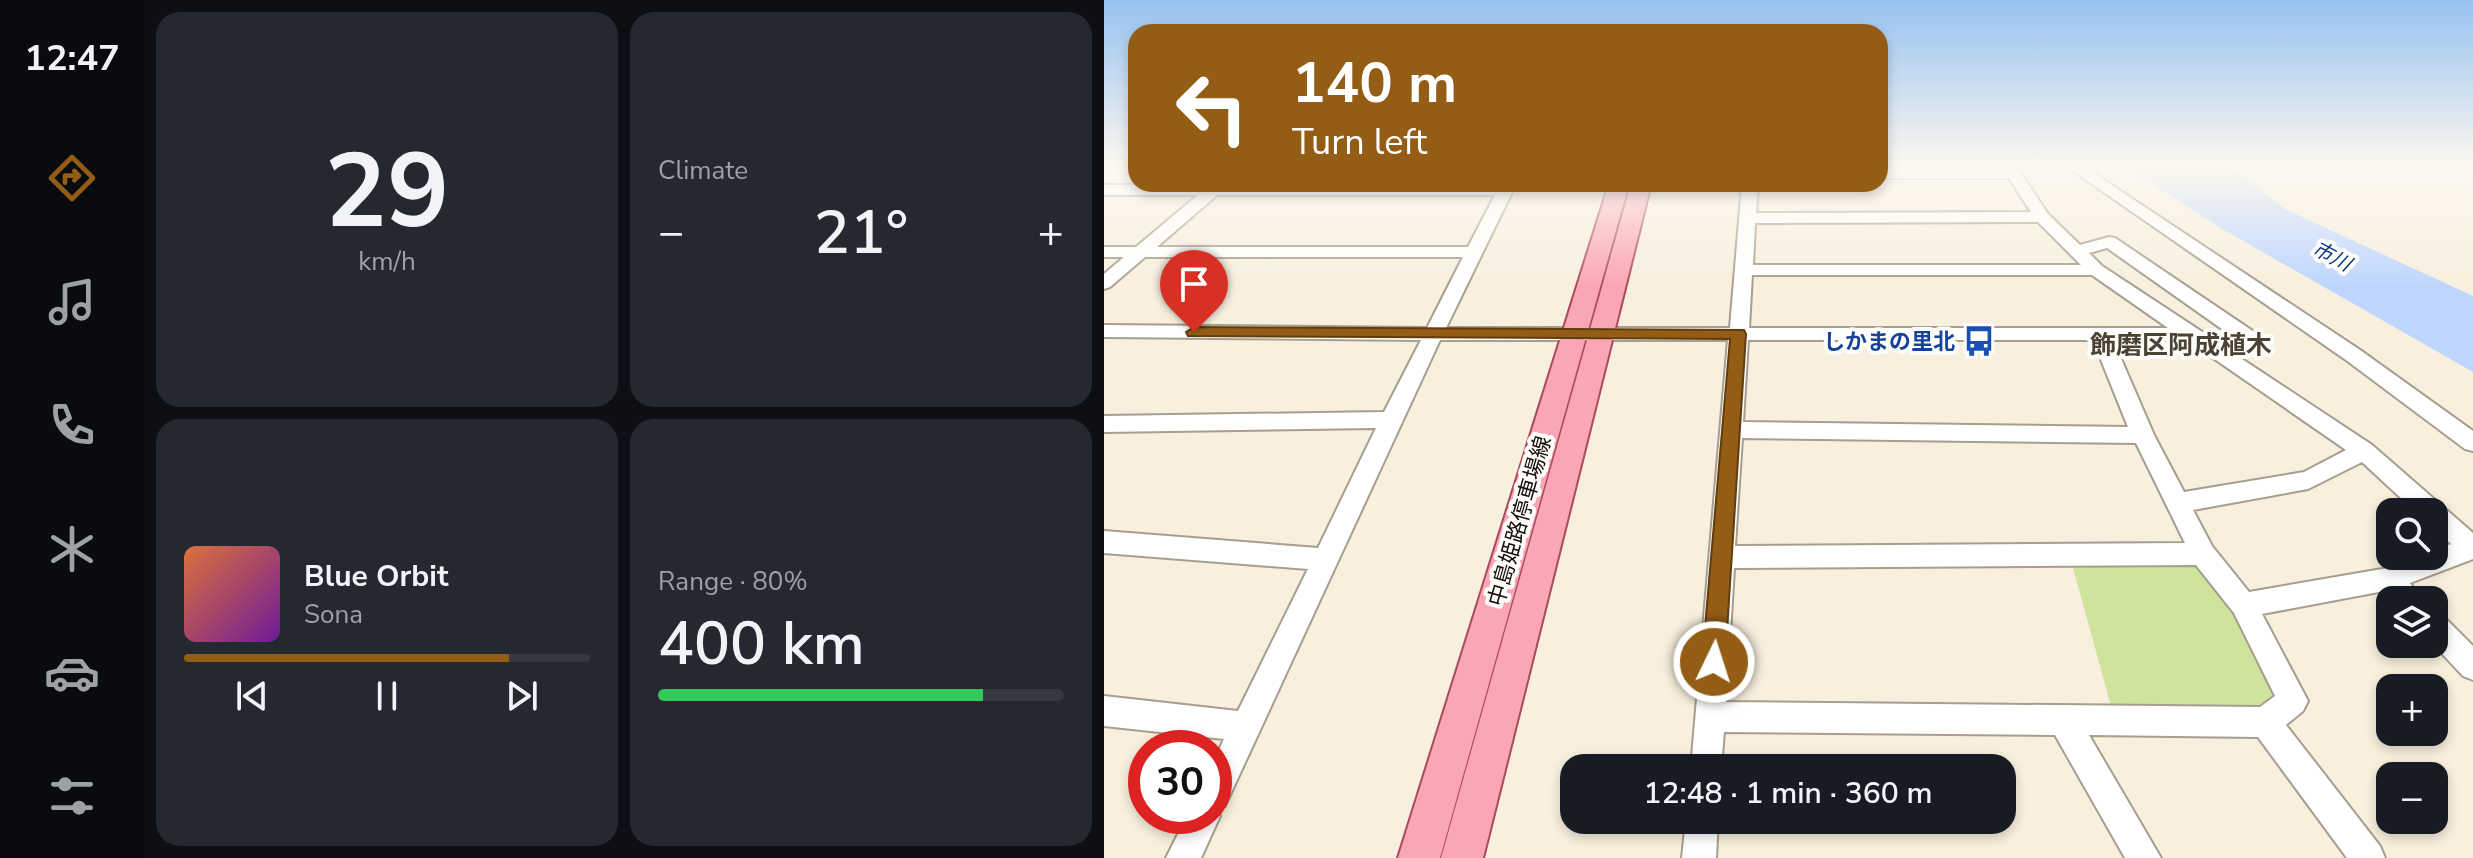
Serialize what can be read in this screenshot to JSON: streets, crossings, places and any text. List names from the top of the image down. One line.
{"streets":{"main road":["中島姫路停車場線"]},"districts":["飾磨区阿成植木"],"water":["市川"],"places":{"bus stop":["しかまの里北"]},"page":{"tabs":"12:47","tile":[["29","km/h"],"Climate",["Range · 80%","400 km"]],"turn":["140 m","Turn left"],"heat":["−","21°","+"],"map_buttons":["+","−"],"song":["Blue Orbit","Sona"],"limit":"30","trip":"12:48 · 1 min · 360 m"}}
